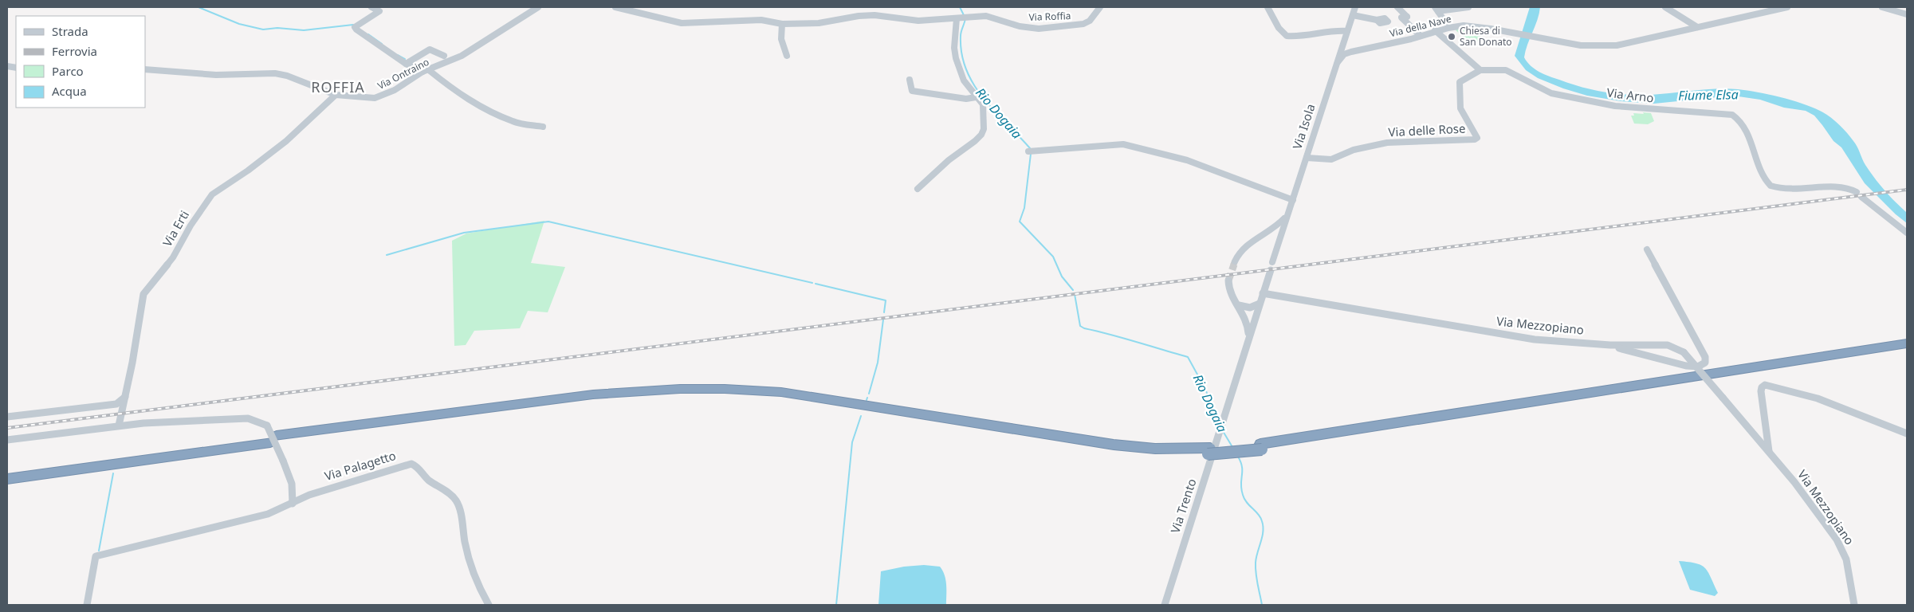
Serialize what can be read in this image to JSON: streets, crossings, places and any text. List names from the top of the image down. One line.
{"streets":{"street":["Via Roffia","Via della Nave","Via Ontraino","Via Arno","Via Isola","Via delle Rose","Via Erti","Via Mezzopiano","Via Palagetto","Via Trento"]},"crossings":[["Via della Nave","Via Isola"],["Via Ontraino","Via Erti"],["Via Arno","Via delle Rose"],["Via Isola","Via delle Rose"]],"districts":["ROFFIA"],"water":["Fiume Elsa","Rio Dogaia"],"places":["Chiesa di San Donato"],"legend":["Strada","Ferrovia","Parco","Acqua"]}
